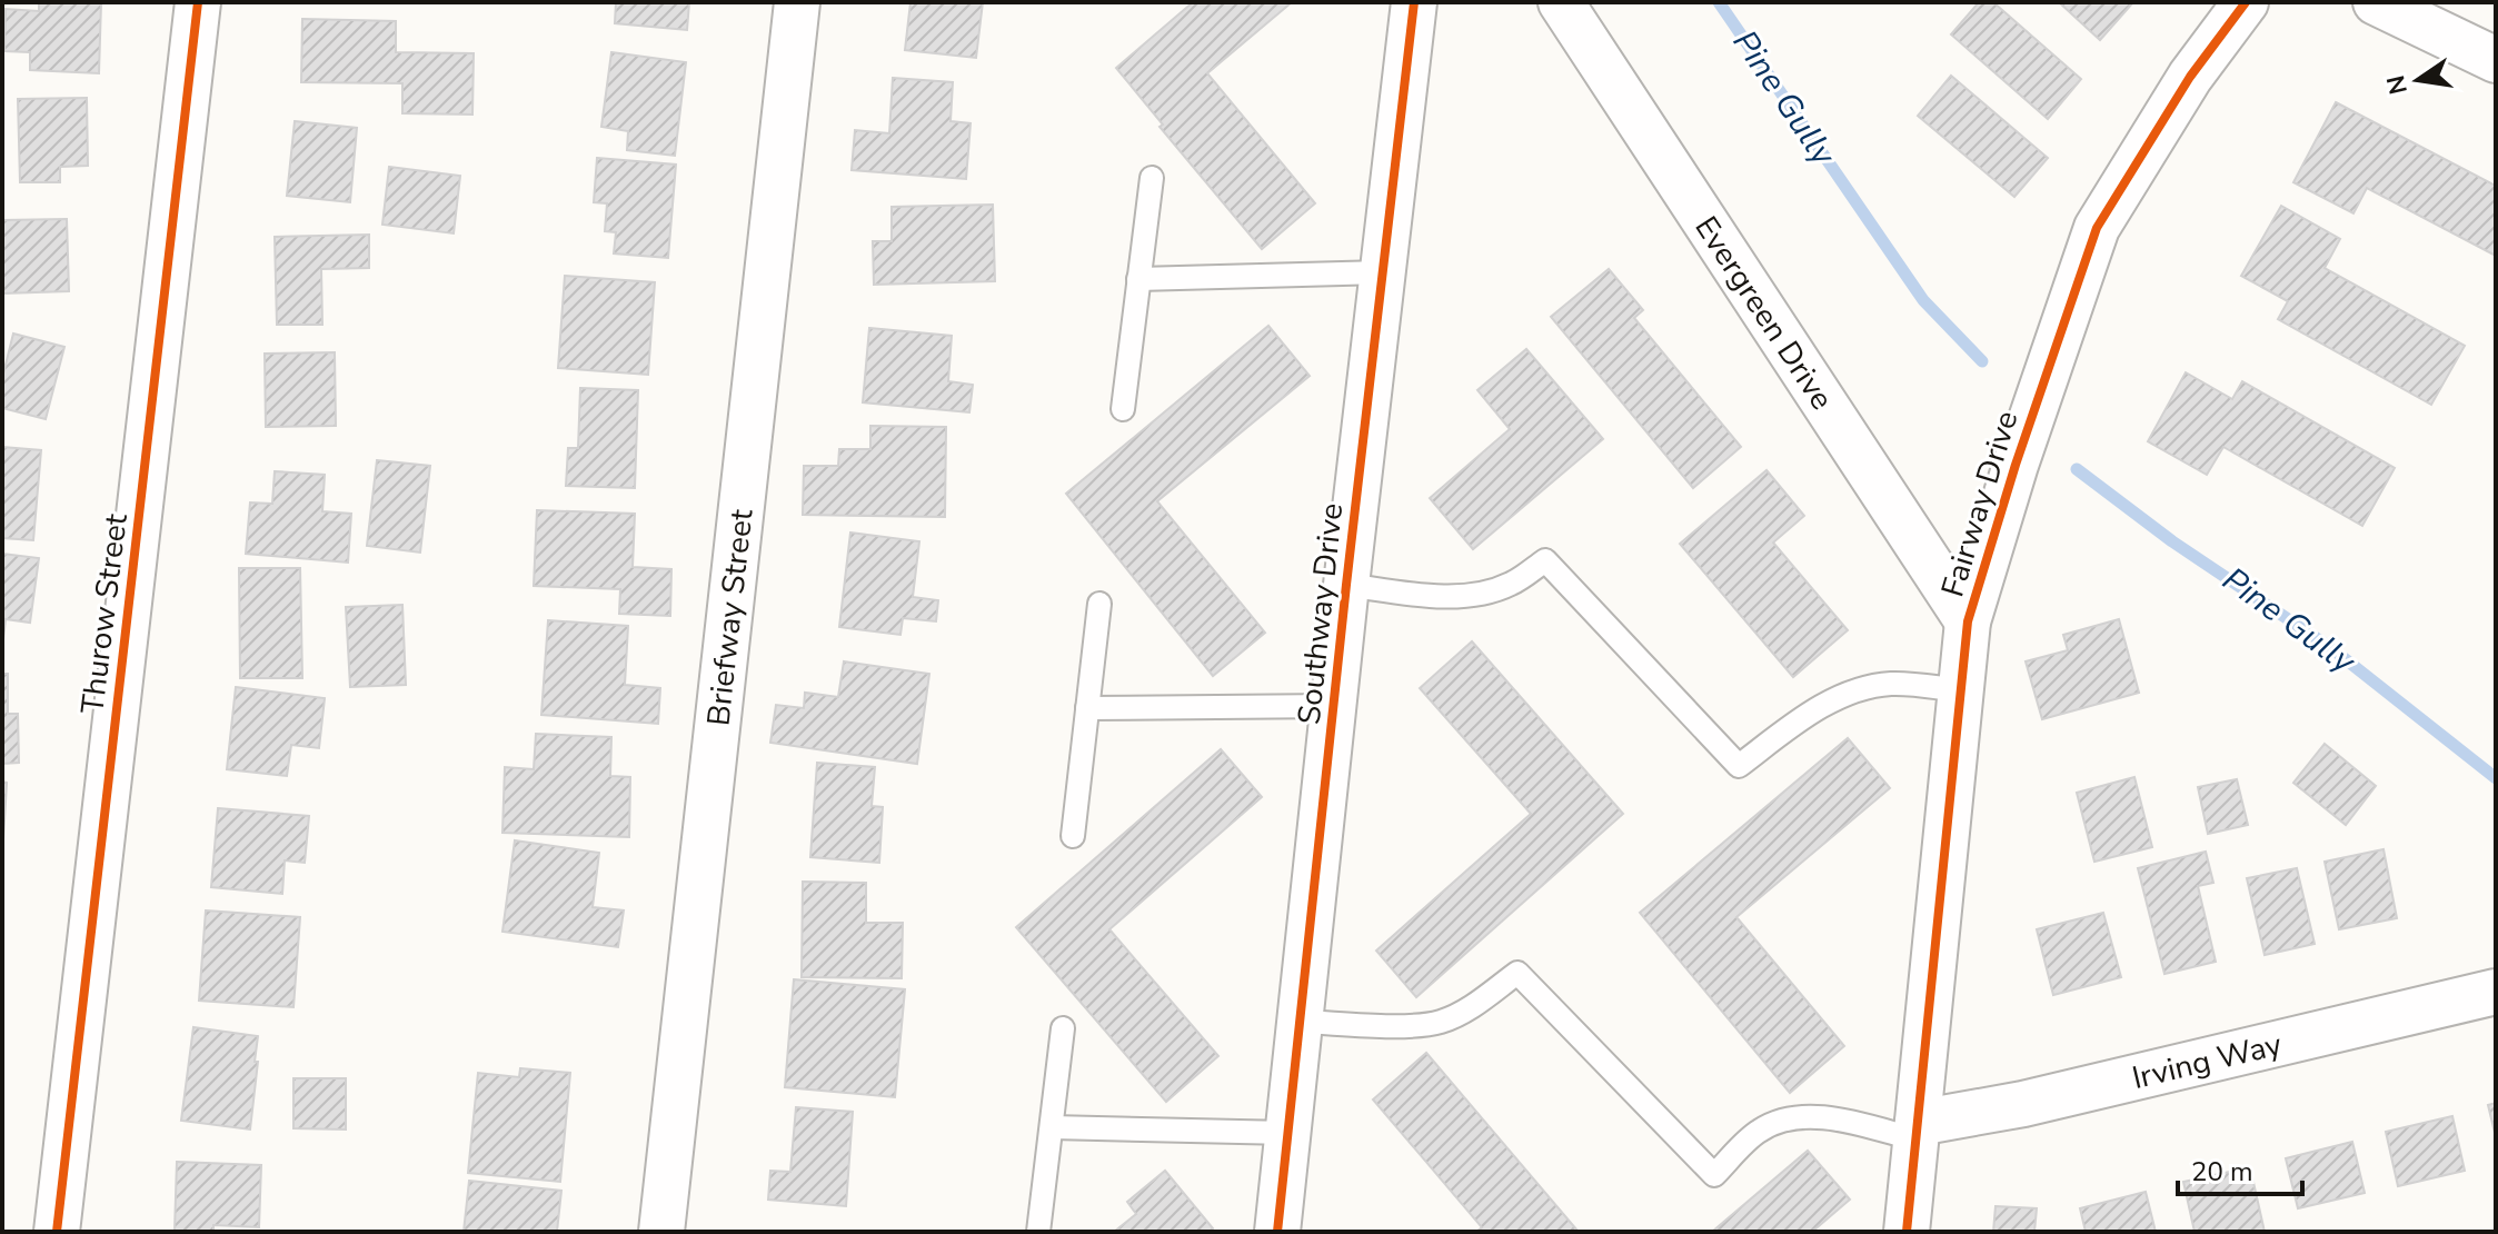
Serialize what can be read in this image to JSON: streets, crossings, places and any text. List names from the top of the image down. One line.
{"streets":{"street":["Evergreen Drive","Fairway Drive","Thurow Street","Southway Drive","Briefway Street","Irving Way"]},"crossings":[["Evergreen Drive","Fairway Drive"],["Fairway Drive","Irving Way"]],"water":["Pine Gully"],"scale_bar":"20 m","north":"left"}
